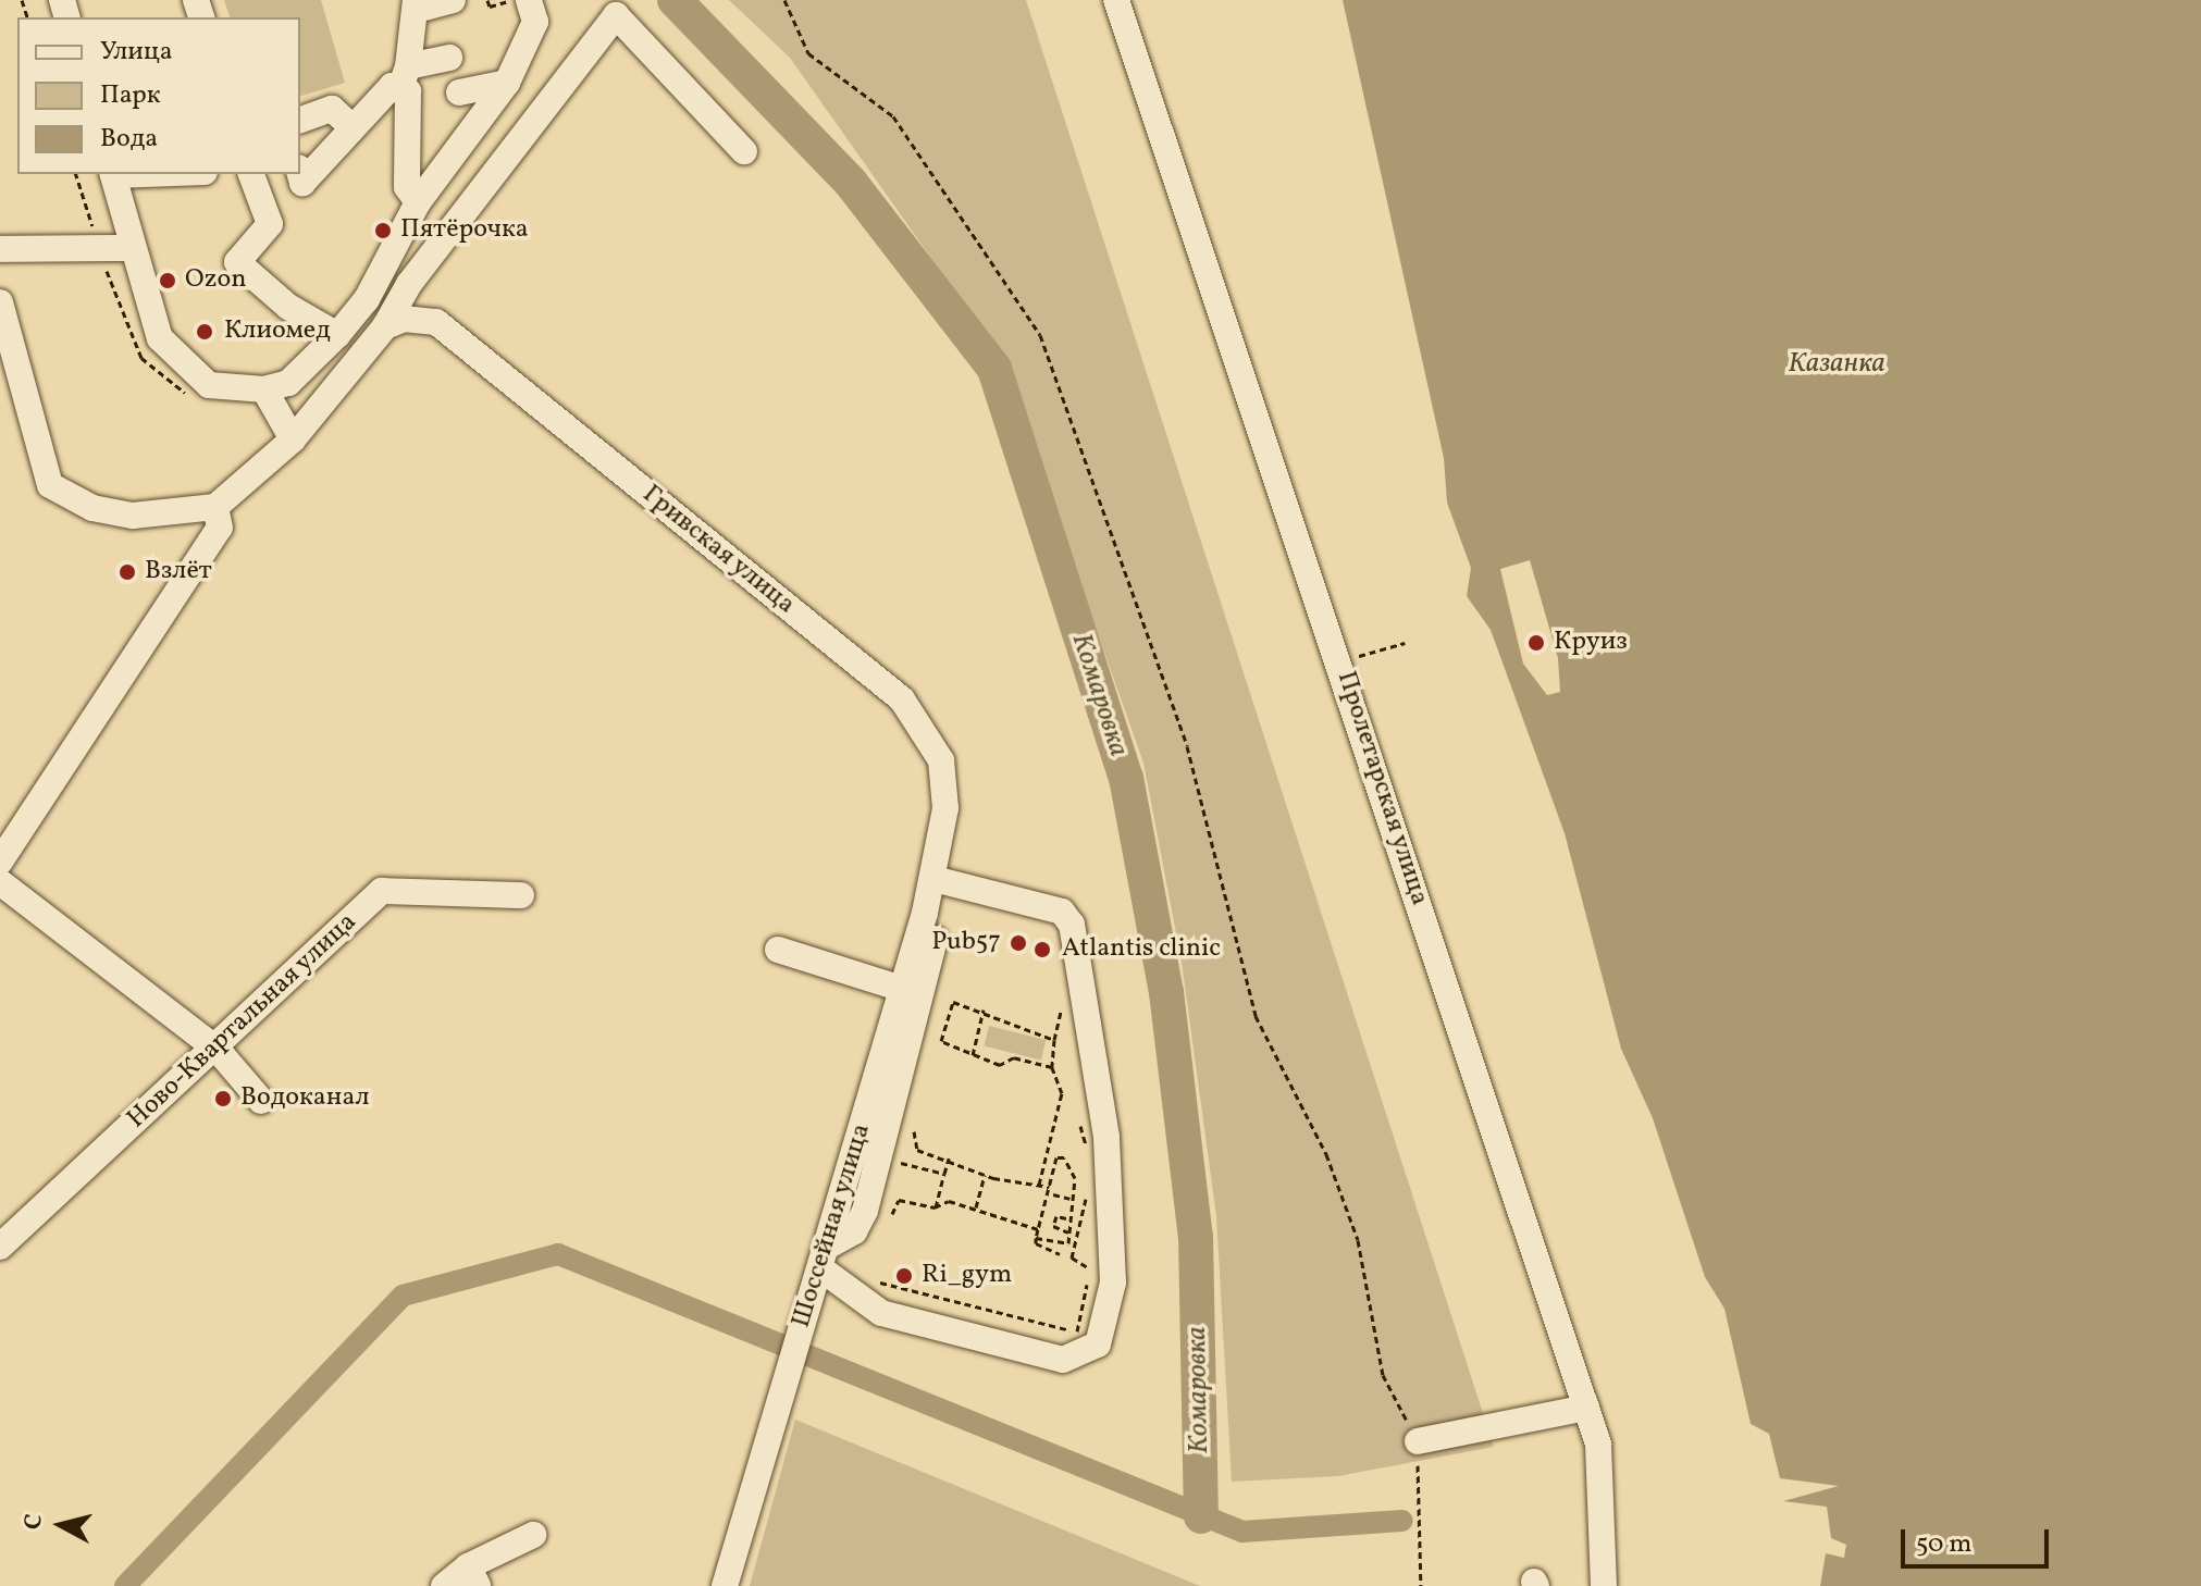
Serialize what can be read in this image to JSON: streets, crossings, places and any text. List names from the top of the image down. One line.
{"streets":{"street":["Гривская улица","Пролетарская улица","Ново-Квартальная улица","Шоссейная улица"]},"crossings":[["Гривская улица","Шоссейная улица"]],"water":["Казанка","Комаровка"],"places":["Пятёрочка","Ozon","Клиомед","Взлёт","Круиз","Pub57","Atlantis clinic","Водоканал","Ri_gym"],"legend":["Улица","Парк","Вода"],"scale_bar":"50 m","north":"left"}
